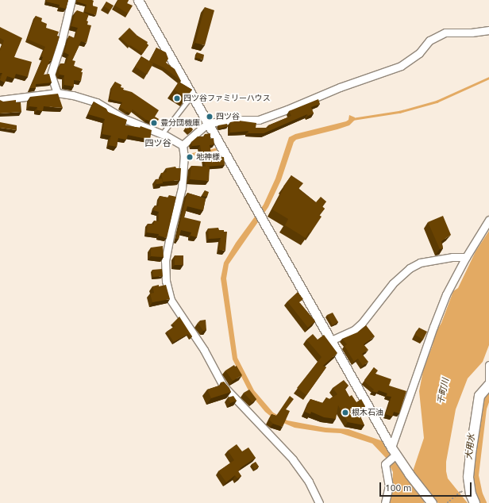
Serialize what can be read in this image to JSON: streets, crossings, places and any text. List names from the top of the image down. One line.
{"districts":["四ツ谷"],"water":["千町川","大用水"],"places":["四ツ谷ファミリーハウス","四ツ谷","豊分団機庫","地神様","根木石油"],"scale_bar":"100 m"}
